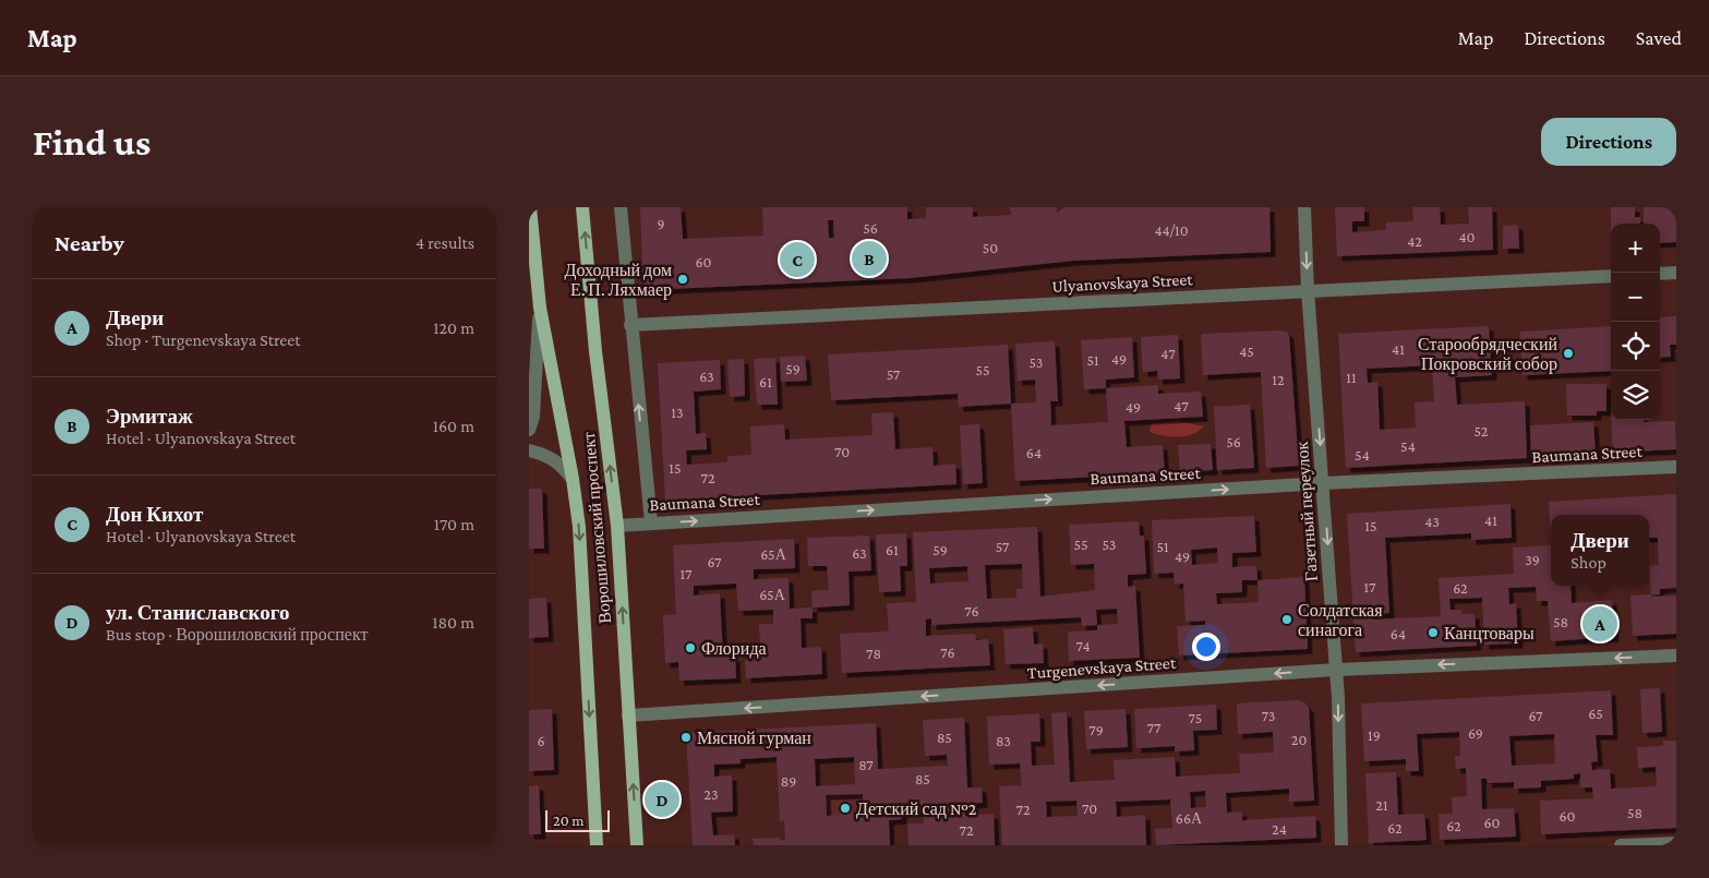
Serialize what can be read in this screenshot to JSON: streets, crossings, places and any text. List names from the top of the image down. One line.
{"streets":{"main road":["Ворошиловский проспект"],"street":["Ulyanovskaya Street","Baumana Street","Газетный переулок","Turgenevskaya Street"]},"crossings":[["Ulyanovskaya Street","Газетный переулок"],["Baumana Street","Газетный переулок"],["Baumana Street","Ворошиловский проспект"],["Газетный переулок","Turgenevskaya Street"],["Ворошиловский проспект","Turgenevskaya Street"]],"one_way":["Baumana Street","Газетный переулок","Turgenevskaya Street"],"places":["Доходный дом Е. П. Ляхмаер","Старообрядческий Покровский собор","Солдатская синагога","Канцтовары","Флорида","Мясной гурман","Детский сад №2"],"house_numbers":["9","56","44/10","40","42","50","60","41","45","47","49","51","53","59","55","57","63","11","12","61","47","49","13","52","56","54","70","64","54","15","72","41","43","15","55","53","57","51","61","59","63","65А","49","39","67","17","17","62","65А","76","58","64","74","76","78","65","73","67","75","77","79","69","19","85","20","6","83","87","85","89","23","21","70","72","58","60","66А","60","62","62","24","72"],"scale_bar":"20 m","page":{"header":"Map","nav":["Map","Directions","Saved"],"buttons":"Directions","title":"Find us","heading":["Nearby","4 results"],"map_buttons":["+","−"],"pins":["B","C","A","D"],"list":[{"mark":"A","name":"Двери","note":"Shop · Turgenevskaya Street","value":"120 m"},{"mark":"B","name":"Эрмитаж","note":"Hotel · Ulyanovskaya Street","value":"160 m"},{"mark":"C","name":"Дон Кихот","note":"Hotel · Ulyanovskaya Street","value":"170 m"},{"mark":"D","name":"ул. Станиславского","note":"Bus stop · Ворошиловский проспект","value":"180 m"}],"popup":["Двери","Shop"],"scale":"20 m"}}
